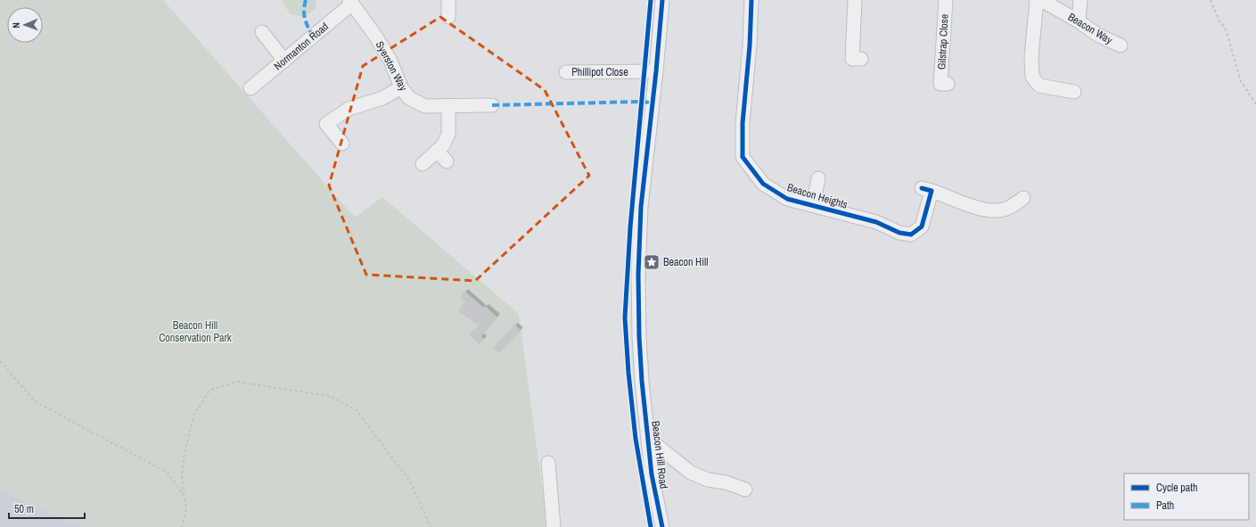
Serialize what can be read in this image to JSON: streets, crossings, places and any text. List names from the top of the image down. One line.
{"streets":{"street":["Beacon Way","Gilstrap Close","Normanton Road","Syerston Way","Phillipot Close","Beacon Heights","Beacon Hill Road"]},"crossings":[["Normanton Road","Syerston Way"],["Phillipot Close","Beacon Hill Road"]],"parks":["Beacon Hill Conservation Park"],"places":{"place":["Beacon Hill"]},"legend":["Cycle path","Path"],"scale_bar":"50 m","north":"left"}
